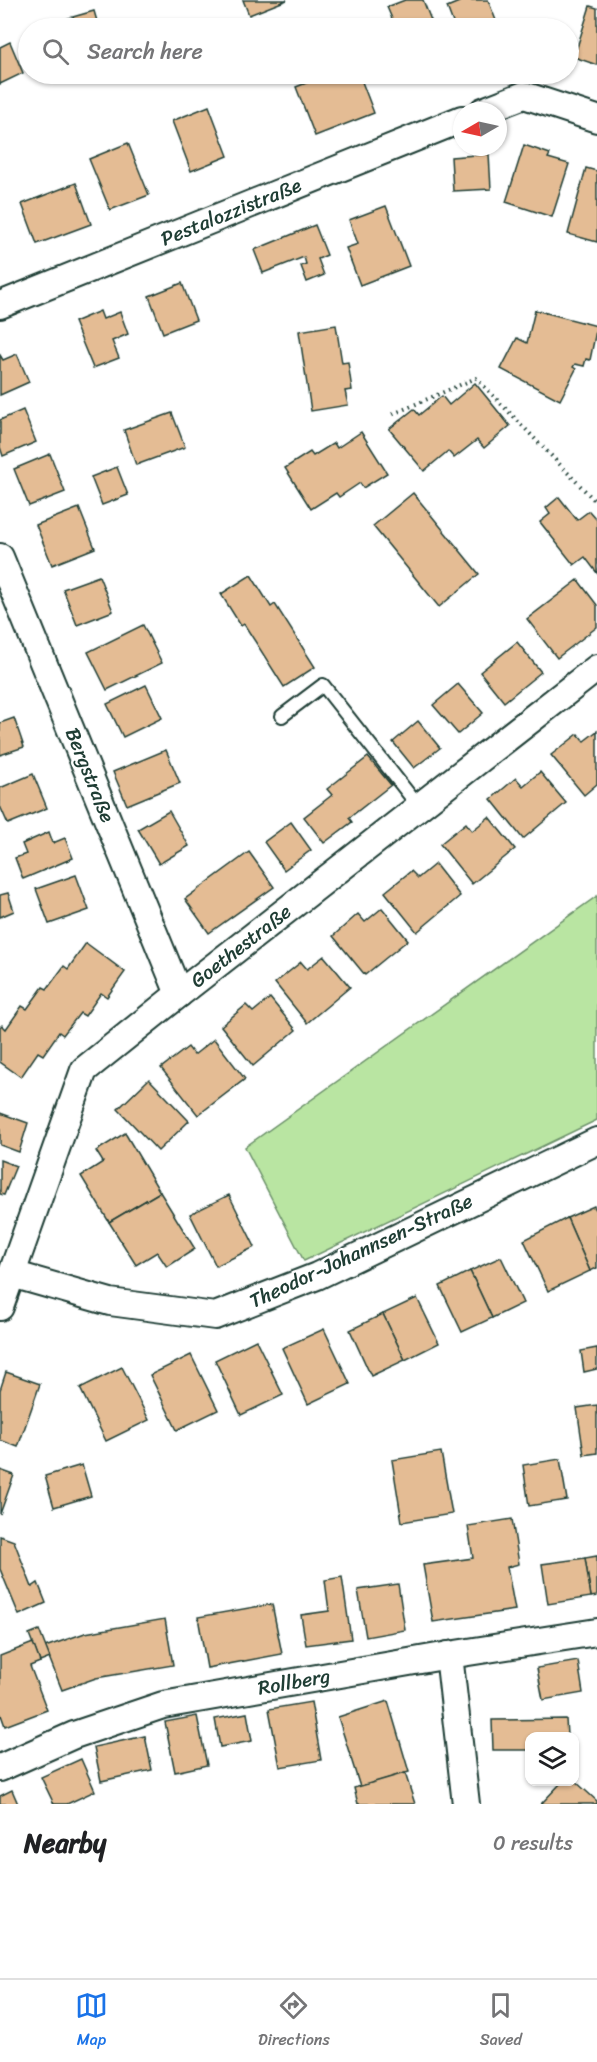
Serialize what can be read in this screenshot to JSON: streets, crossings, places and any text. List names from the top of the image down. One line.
{"streets":{"street":["Pestalozzistraße","Bergstraße","Goethestraße","Theodor-Johannsen-Straße","Rollberg"]},"crossings":[["Bergstraße","Goethestraße"],["Goethestraße","Theodor-Johannsen-Straße"]],"north":"left","page":{"search":"Search here","heading":["Nearby","0 results"],"nav":["Map","Directions","Saved"]}}
